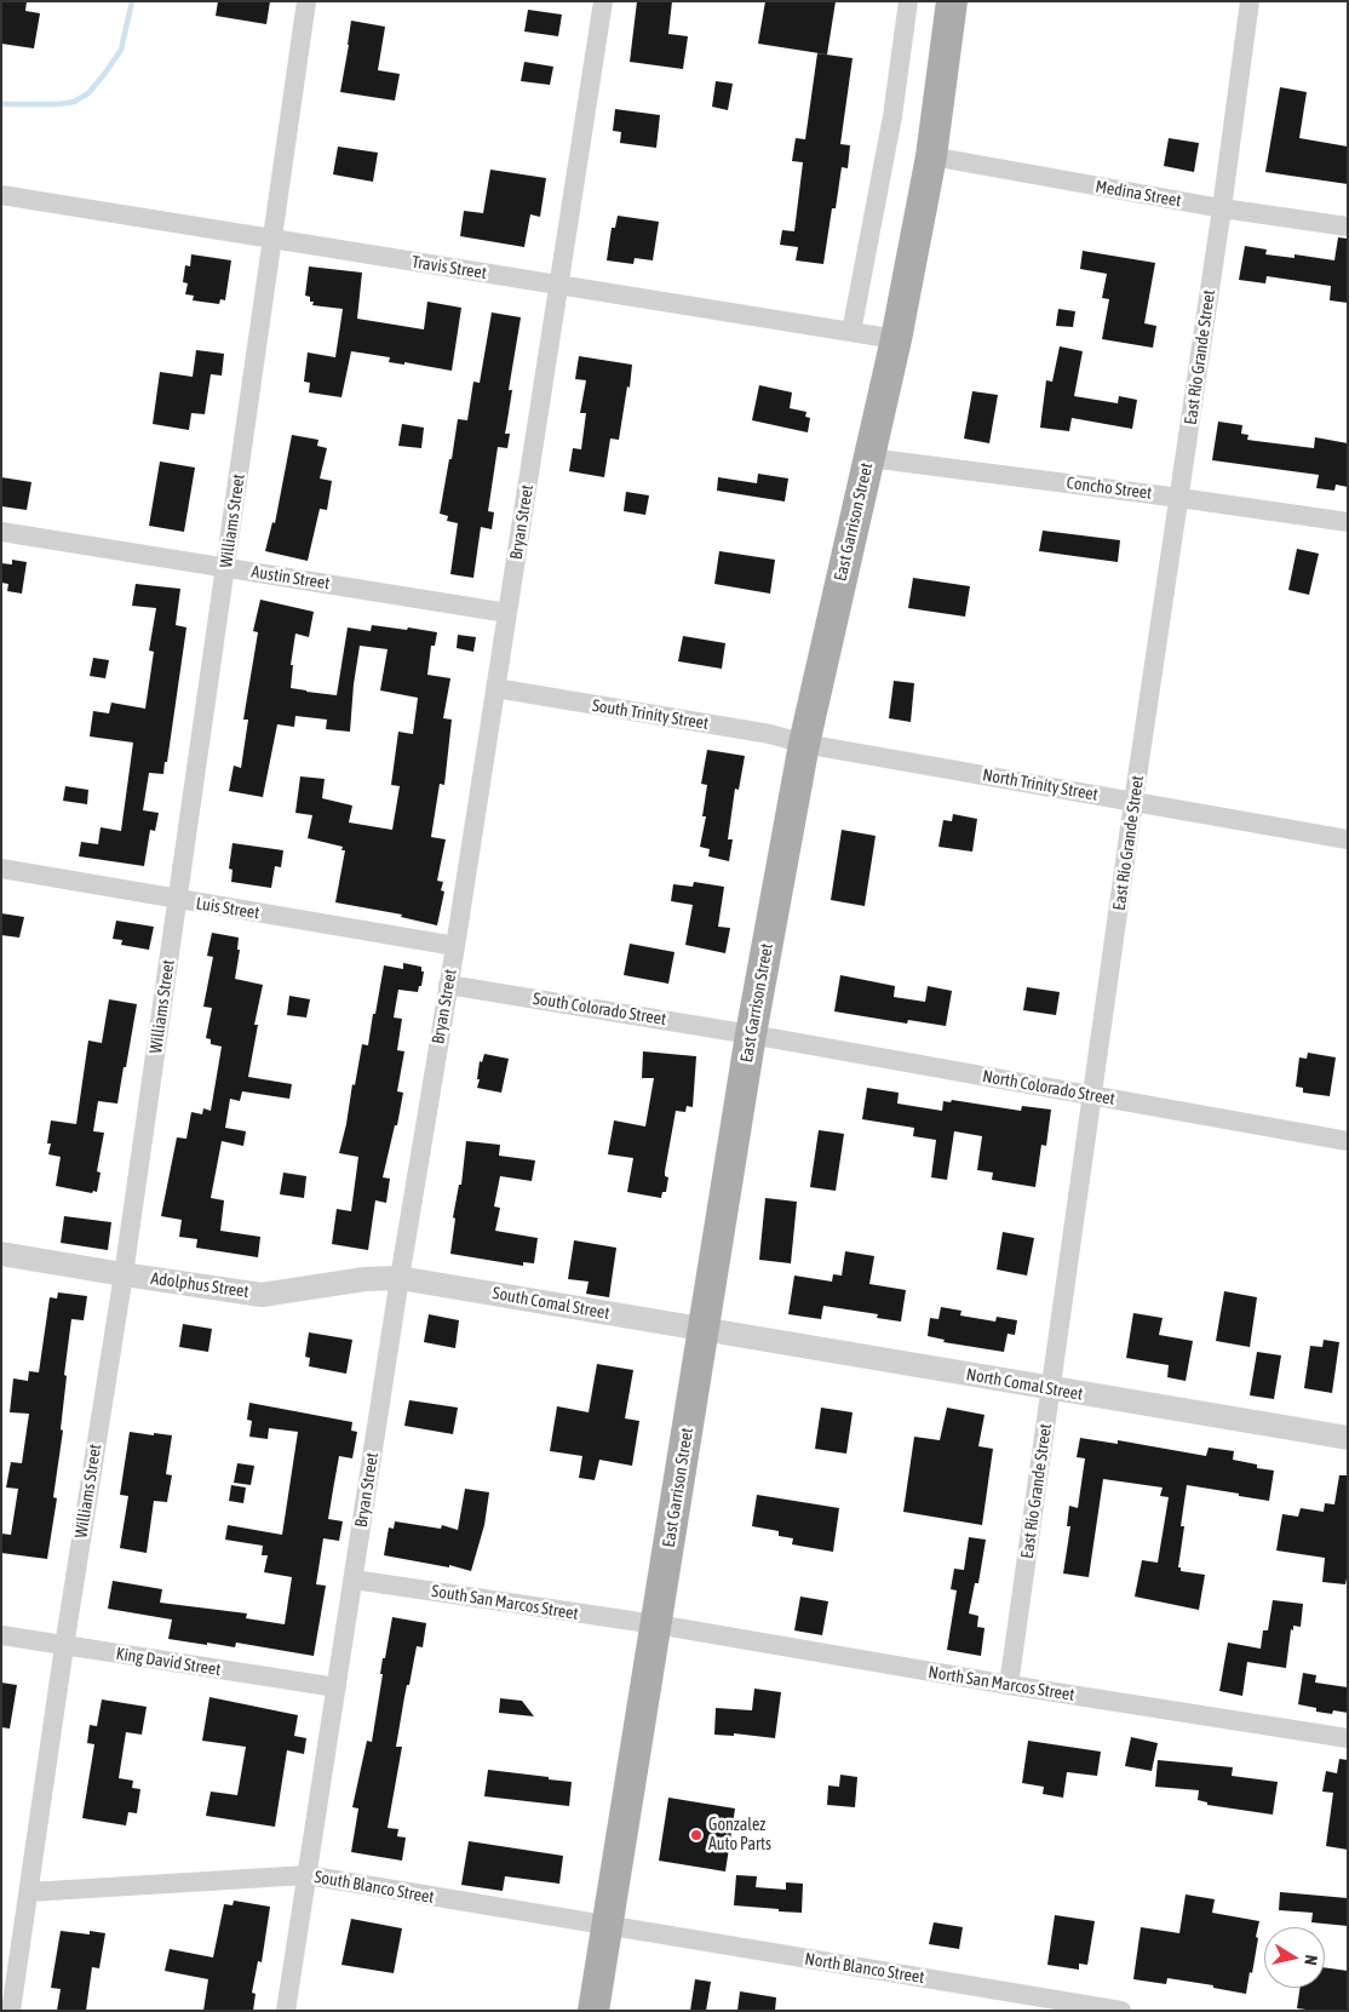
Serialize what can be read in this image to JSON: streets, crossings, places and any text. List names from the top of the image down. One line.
{"streets":{"main road":["East Garrison Street"],"street":["Medina Street","Travis Street","East Río Grande Street","Concho Street","Williams Street","Bryan Street","Austin Street","South Trinity Street","North Trinity Street","Luis Street","South Colorado Street","North Colorado Street","Adolphus Street","South Comal Street","North Comal Street","South San Marcos Street","King David Street","North San Marcos Street","South Blanco Street","North Blanco Street"]},"crossings":[["Medina Street","East Río Grande Street"],["Medina Street","East Garrison Street"],["Travis Street","Williams Street"],["Travis Street","Bryan Street"],["Travis Street","East Garrison Street"],["East Río Grande Street","Concho Street"],["East Río Grande Street","North Trinity Street"],["East Río Grande Street","North Colorado Street"],["East Río Grande Street","North Comal Street"],["East Río Grande Street","North San Marcos Street"],["Concho Street","East Garrison Street"],["Williams Street","Austin Street"],["Williams Street","Luis Street"],["Williams Street","Adolphus Street"],["Williams Street","King David Street"],["Williams Street","South Blanco Street"],["Bryan Street","Austin Street"],["Bryan Street","South Trinity Street"],["Bryan Street","Luis Street"],["Bryan Street","South Colorado Street"],["Bryan Street","Adolphus Street"],["Bryan Street","South Comal Street"],["Bryan Street","South San Marcos Street"],["Bryan Street","King David Street"],["Bryan Street","South Blanco Street"],["East Garrison Street","South Trinity Street"],["East Garrison Street","North Trinity Street"],["East Garrison Street","South Colorado Street"],["East Garrison Street","North Colorado Street"],["East Garrison Street","South Comal Street"],["East Garrison Street","North Comal Street"],["East Garrison Street","South San Marcos Street"],["East Garrison Street","North San Marcos Street"],["East Garrison Street","South Blanco Street"],["East Garrison Street","North Blanco Street"],["South Trinity Street","North Trinity Street"],["South Colorado Street","North Colorado Street"],["Adolphus Street","South Comal Street"],["South Comal Street","North Comal Street"],["South San Marcos Street","North San Marcos Street"],["South Blanco Street","North Blanco Street"]],"places":["Gonzalez Auto Parts"],"north":"right"}
